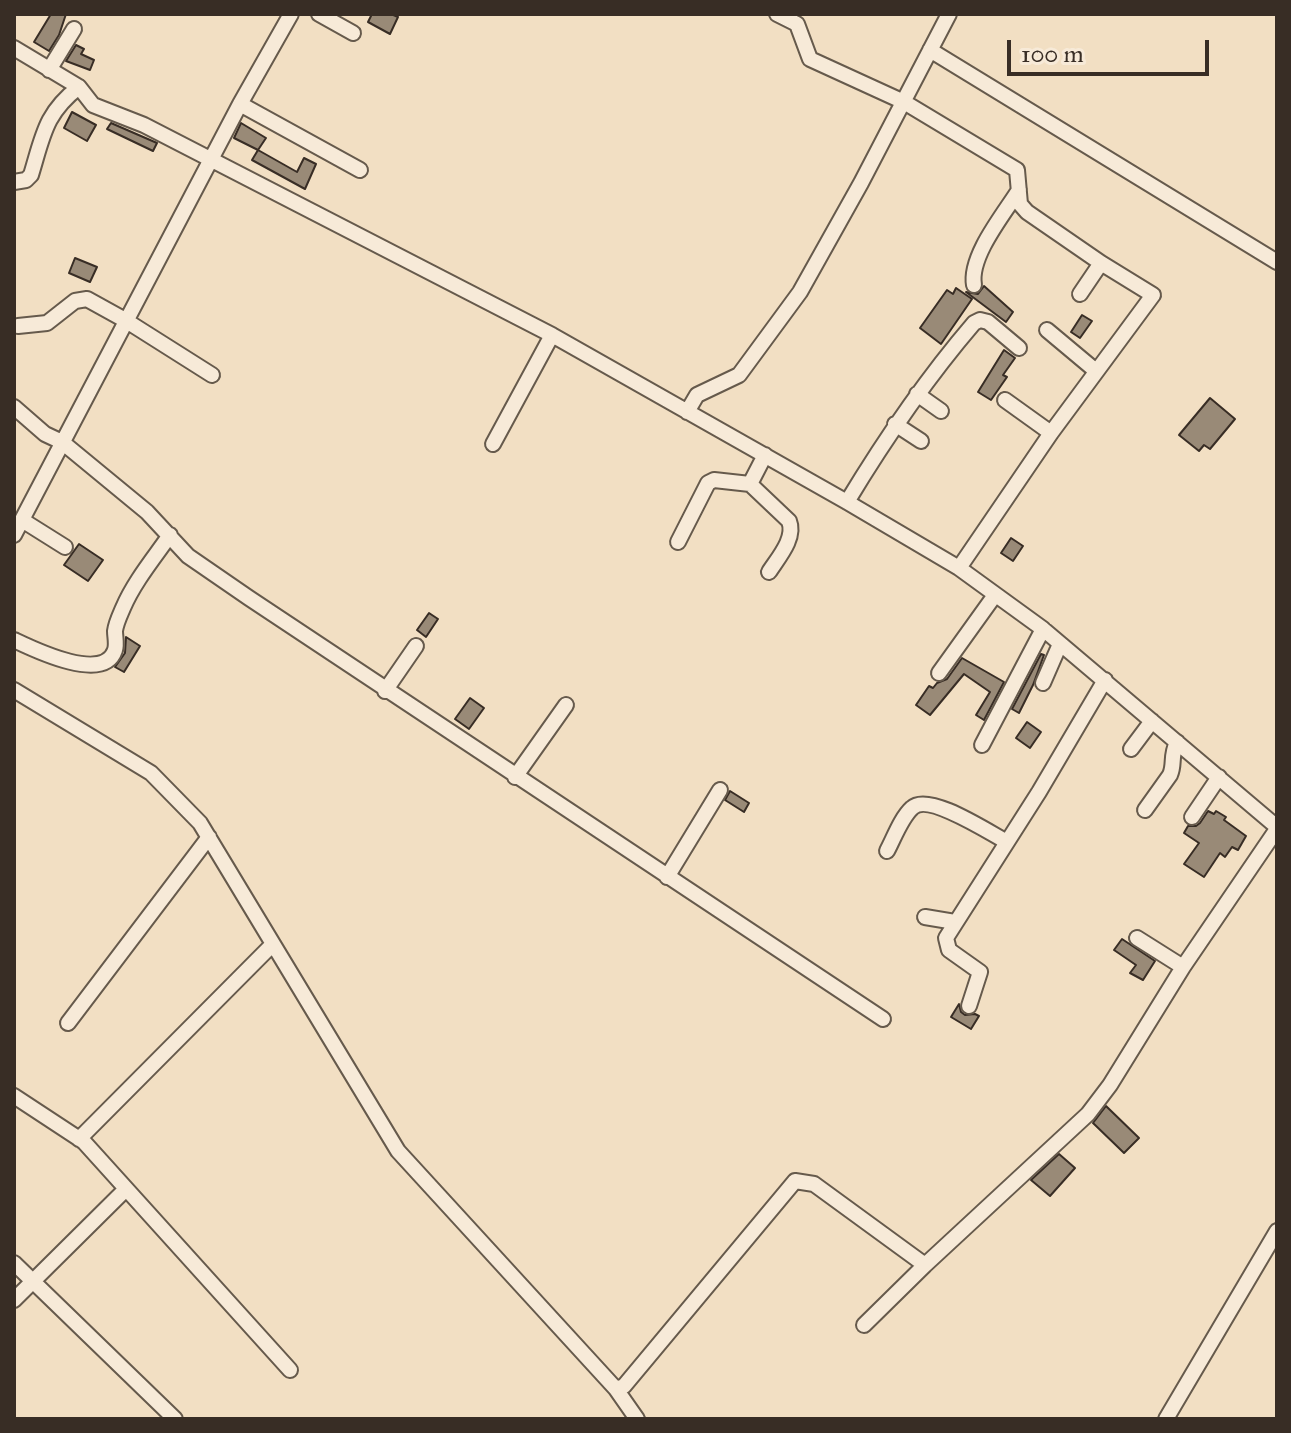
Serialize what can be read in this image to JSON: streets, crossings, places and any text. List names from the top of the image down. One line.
{"scale_bar":"100 m"}
